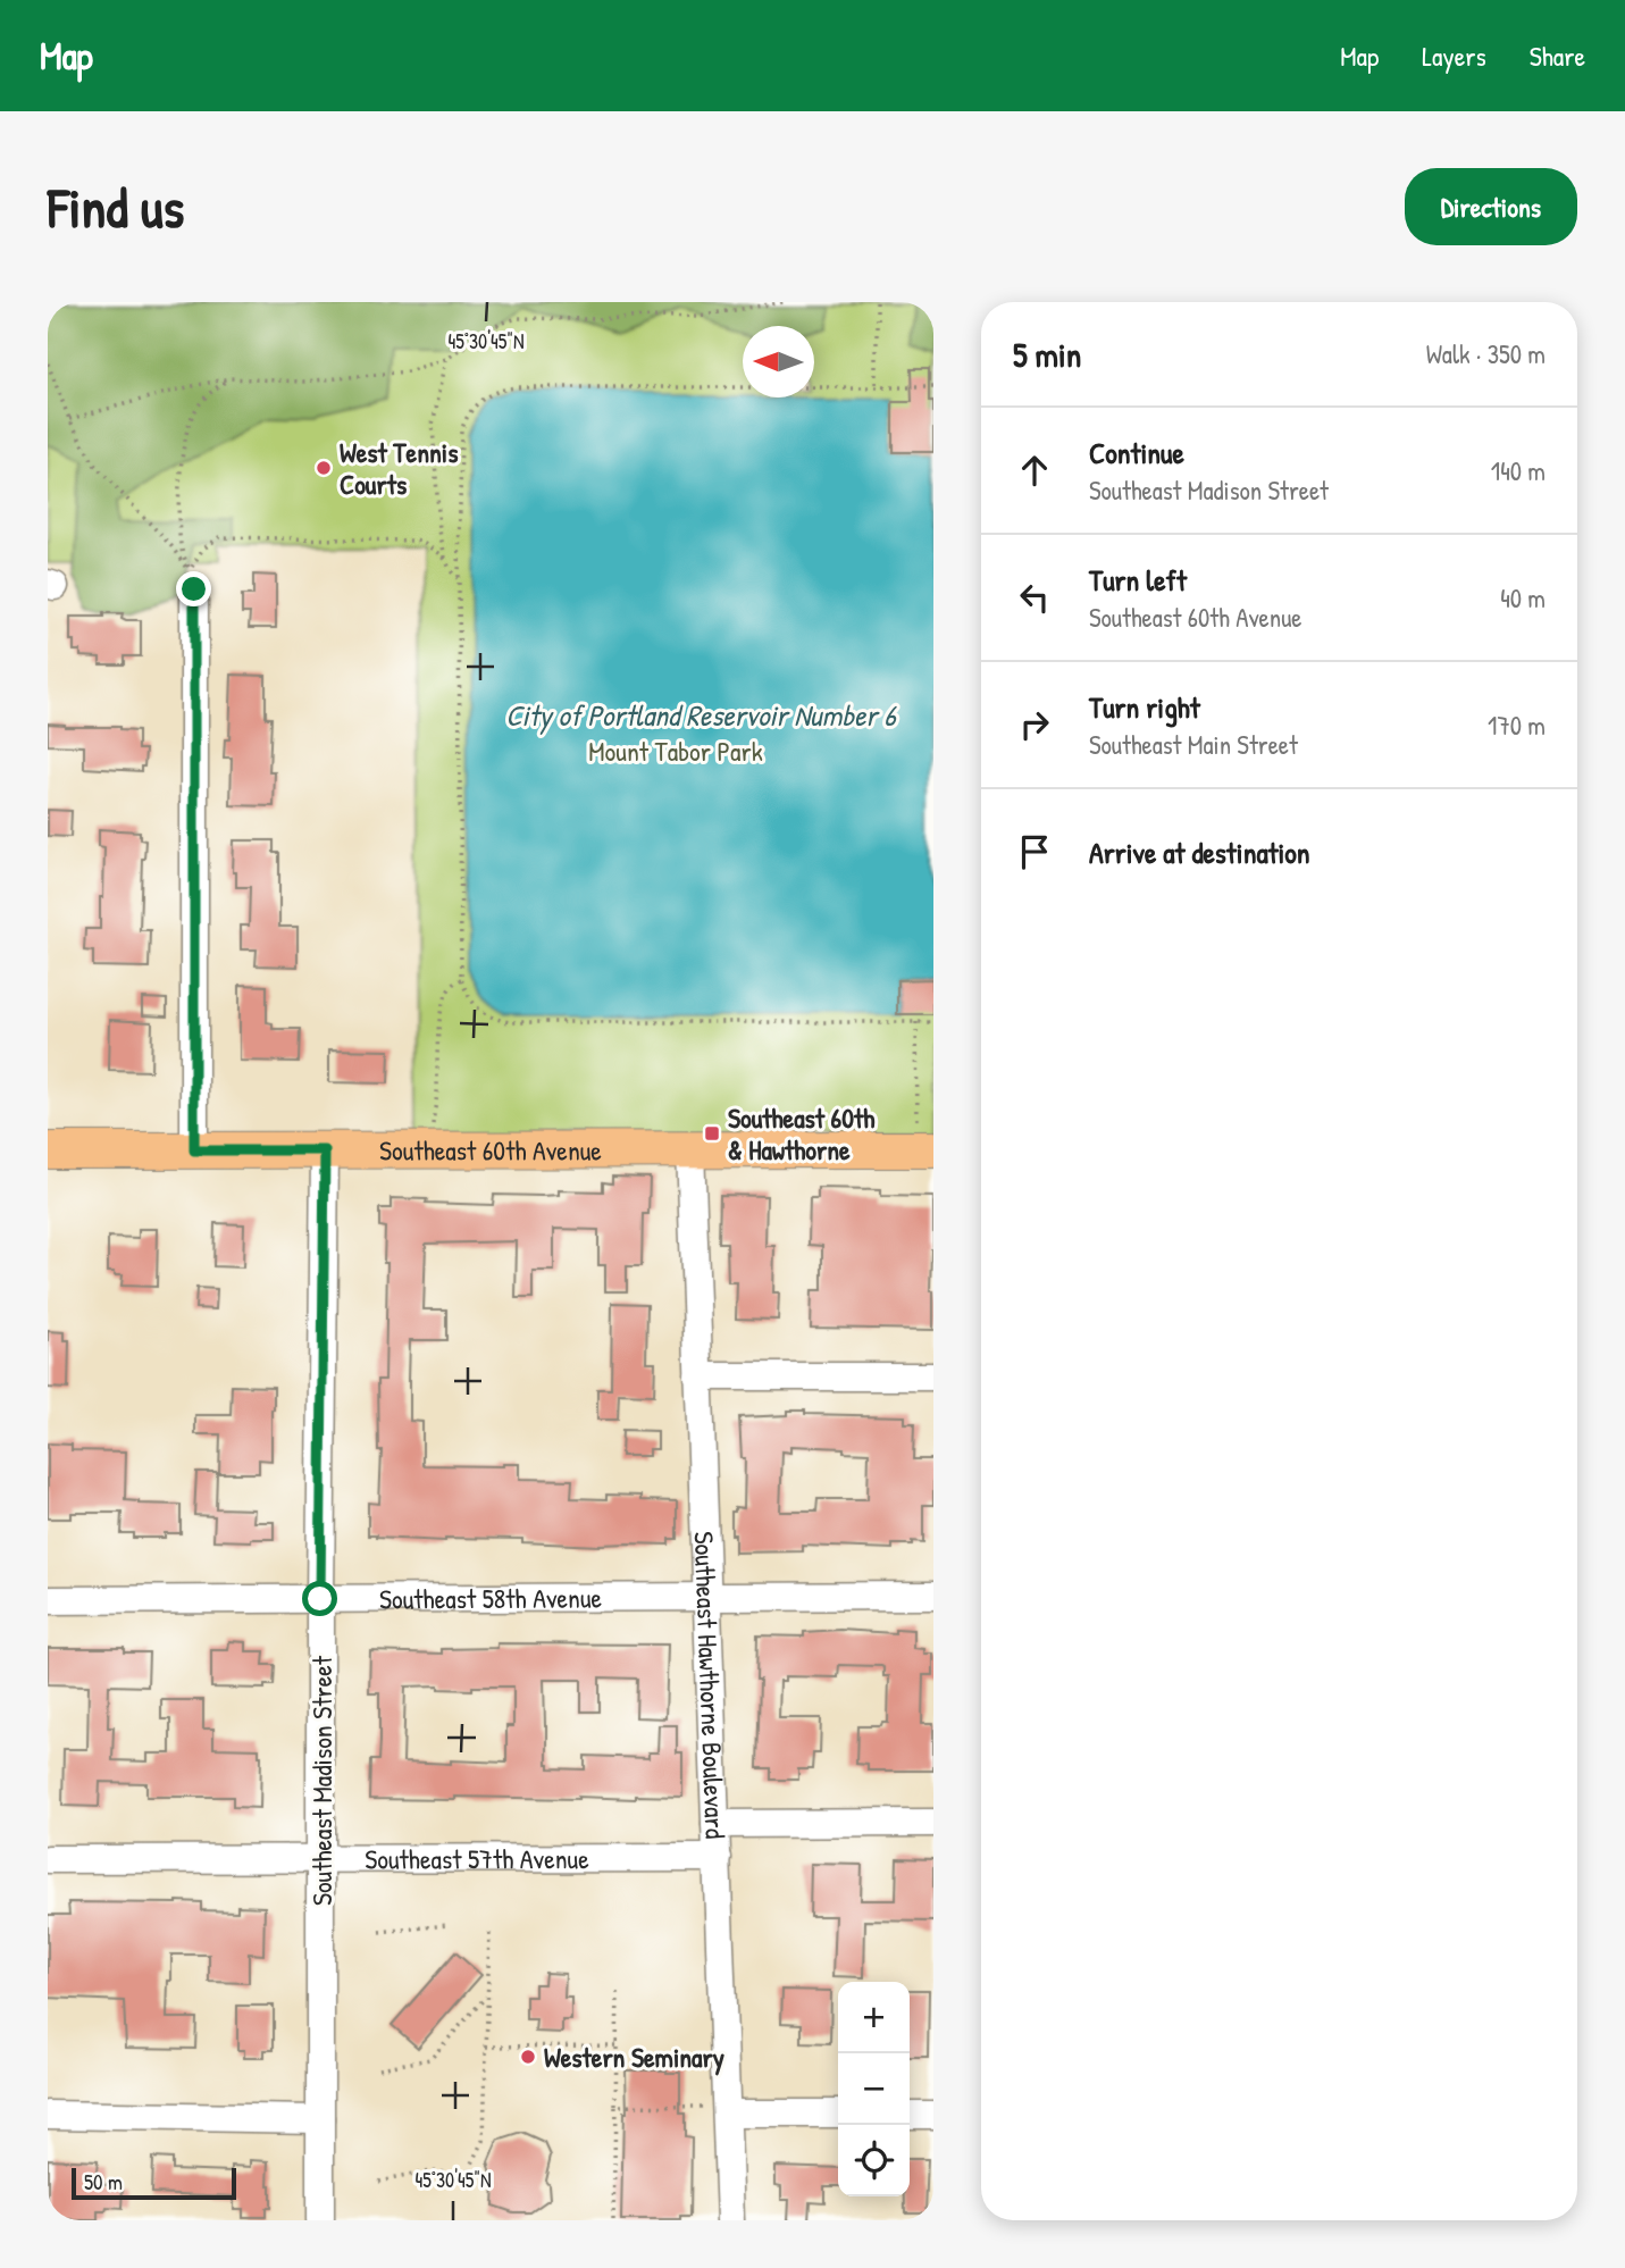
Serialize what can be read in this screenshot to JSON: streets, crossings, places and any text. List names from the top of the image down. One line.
{"streets":{"main road":["Southeast 60th Avenue"],"street":["Southeast 58th Avenue","Southeast Hawthorne Boulevard","Southeast Madison Street","Southeast 57th Avenue"]},"crossings":[["Southeast 60th Avenue","Southeast Hawthorne Boulevard"],["Southeast 60th Avenue","Southeast Madison Street"],["Southeast 58th Avenue","Southeast Hawthorne Boulevard"],["Southeast 58th Avenue","Southeast Madison Street"],["Southeast Hawthorne Boulevard","Southeast 57th Avenue"],["Southeast Madison Street","Southeast 57th Avenue"]],"water":["City of Portland Reservoir Number 6"],"parks":["Mount Tabor Park"],"places":{"other":["West Tennis Courts","Western Seminary"],"transit":["Southeast 60th & Hawthorne"]},"scale_bar":"50 m","north":"left","page":{"header":"Map","nav":["Map","Layers","Share"],"buttons":"Directions","title":"Find us","heading":["5 min","Walk · 350 m"],"list":[["Continue","Southeast Madison Street","140 m"],["Turn left","Southeast 60th Avenue","40 m"],["Turn right","Southeast Main Street","170 m"],"Arrive at destination"],"map_buttons":["+","−"],"scale":"50 m"},"coordinates":["45°30'45\"N"]}
